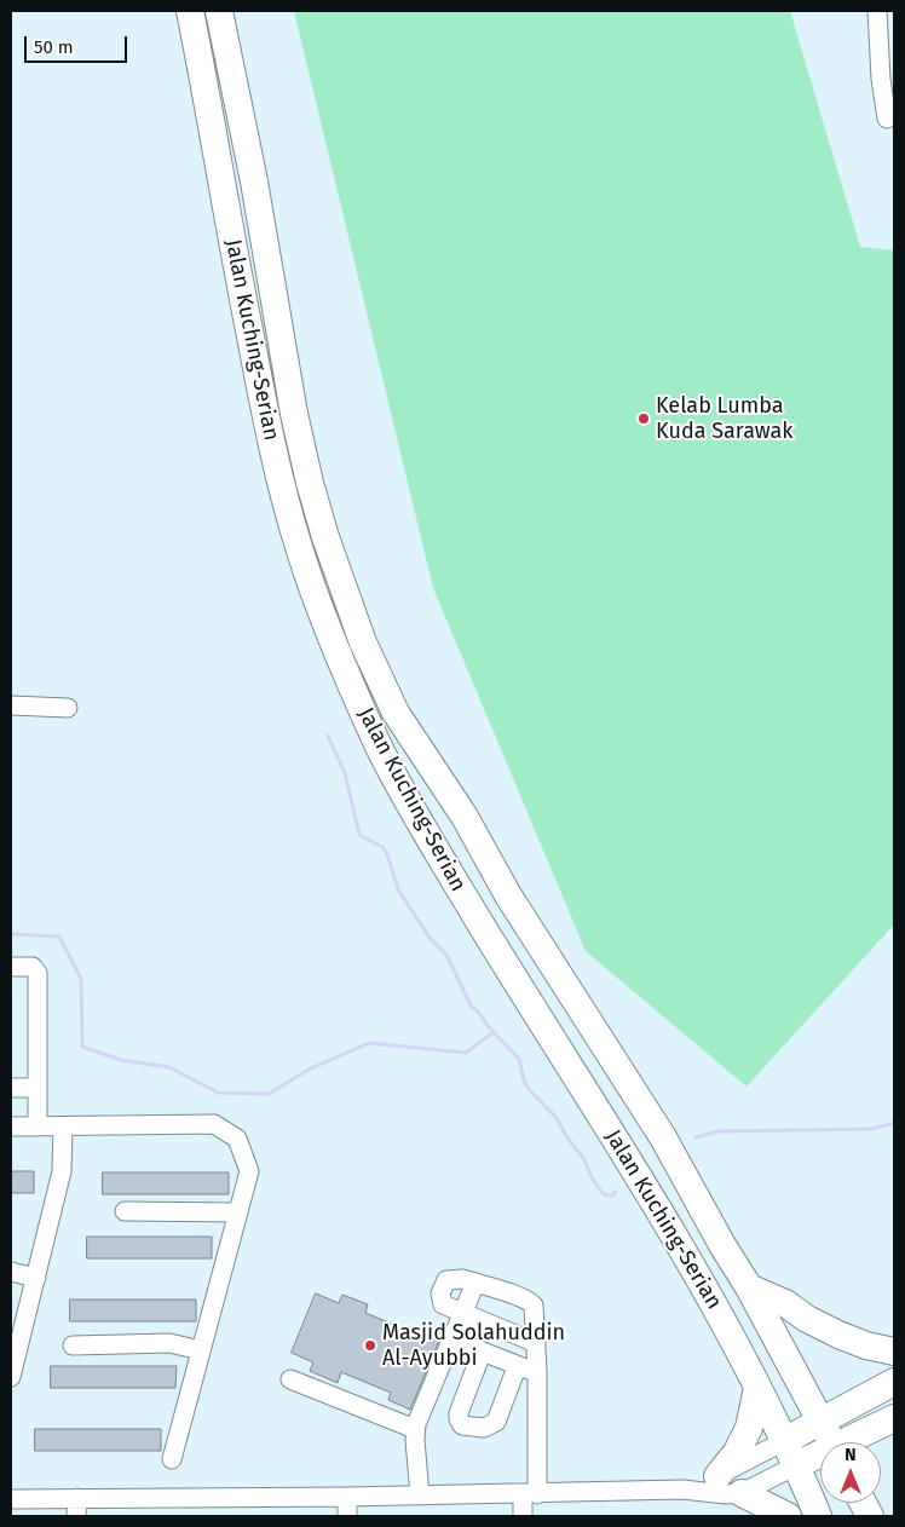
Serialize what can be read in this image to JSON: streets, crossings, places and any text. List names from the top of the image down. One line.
{"streets":{"highway":["Jalan Kuching-Serian"]},"places":["Kelab Lumba Kuda Sarawak","Masjid Solahuddin Al-Ayubbi"],"scale_bar":"50 m","north":"top"}
